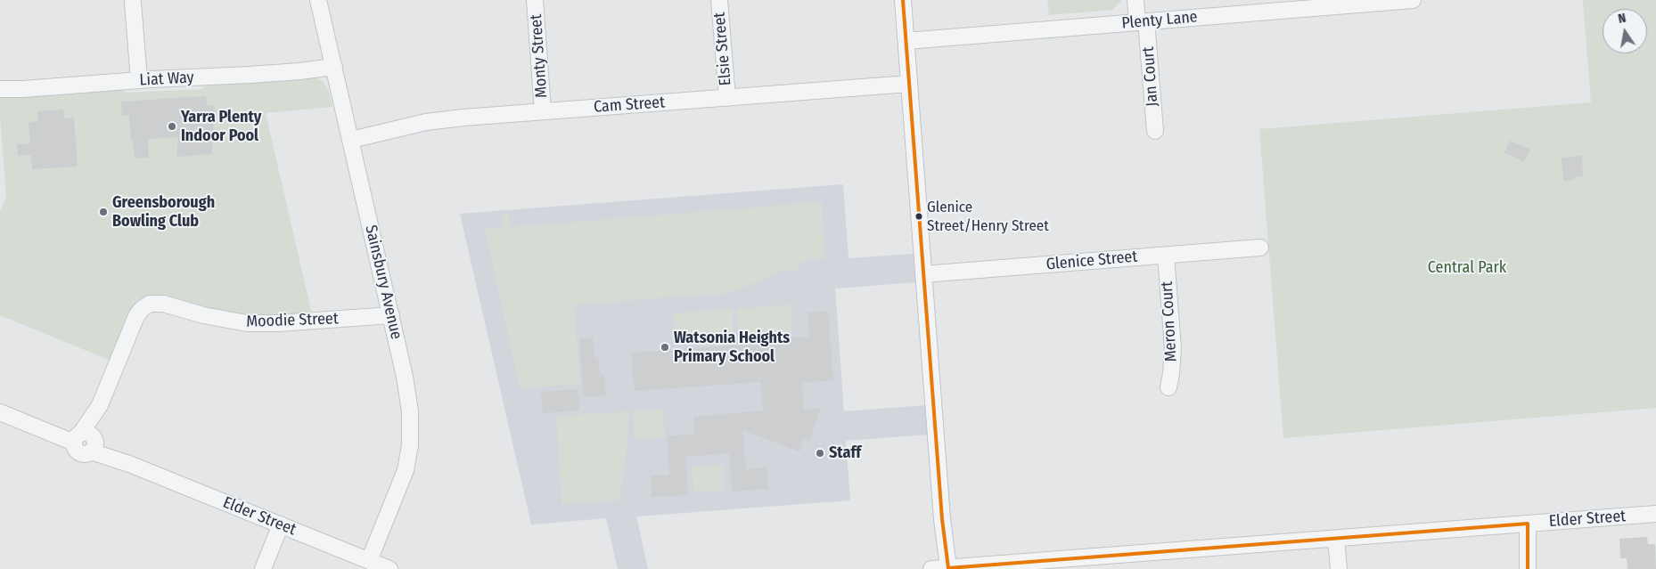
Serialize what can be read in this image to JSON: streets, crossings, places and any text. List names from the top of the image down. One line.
{"streets":{"street":["Plenty Lane","Elsie Street","Monty Street","Jan Court","Liat Way","Cam Street","Glenice Street","Sainsbury Avenue","Moodie Street","Meron Court","Elder Street"]},"crossings":[["Plenty Lane","Jan Court"],["Elsie Street","Cam Street"],["Monty Street","Cam Street"],["Liat Way","Sainsbury Avenue"],["Cam Street","Sainsbury Avenue"],["Glenice Street","Meron Court"],["Sainsbury Avenue","Moodie Street"],["Sainsbury Avenue","Elder Street"],["Moodie Street","Elder Street"]],"parks":["Central Park"],"places":["Yarra Plenty Indoor Pool","Greensborough Bowling Club","Glenice Street/Henry Street","Watsonia Heights Primary School","Staff"],"north":"top"}
